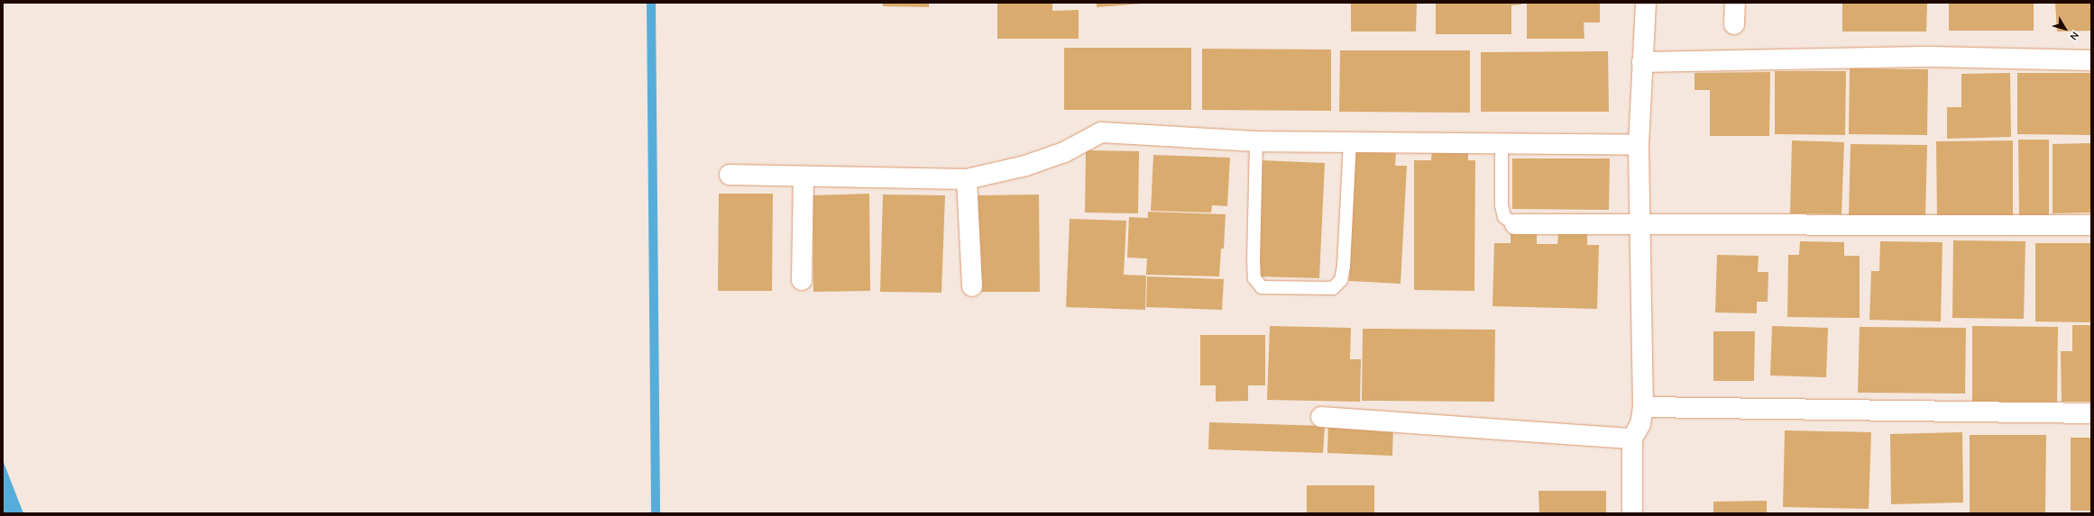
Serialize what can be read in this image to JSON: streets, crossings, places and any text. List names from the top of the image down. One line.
{"north":"bottom right"}
